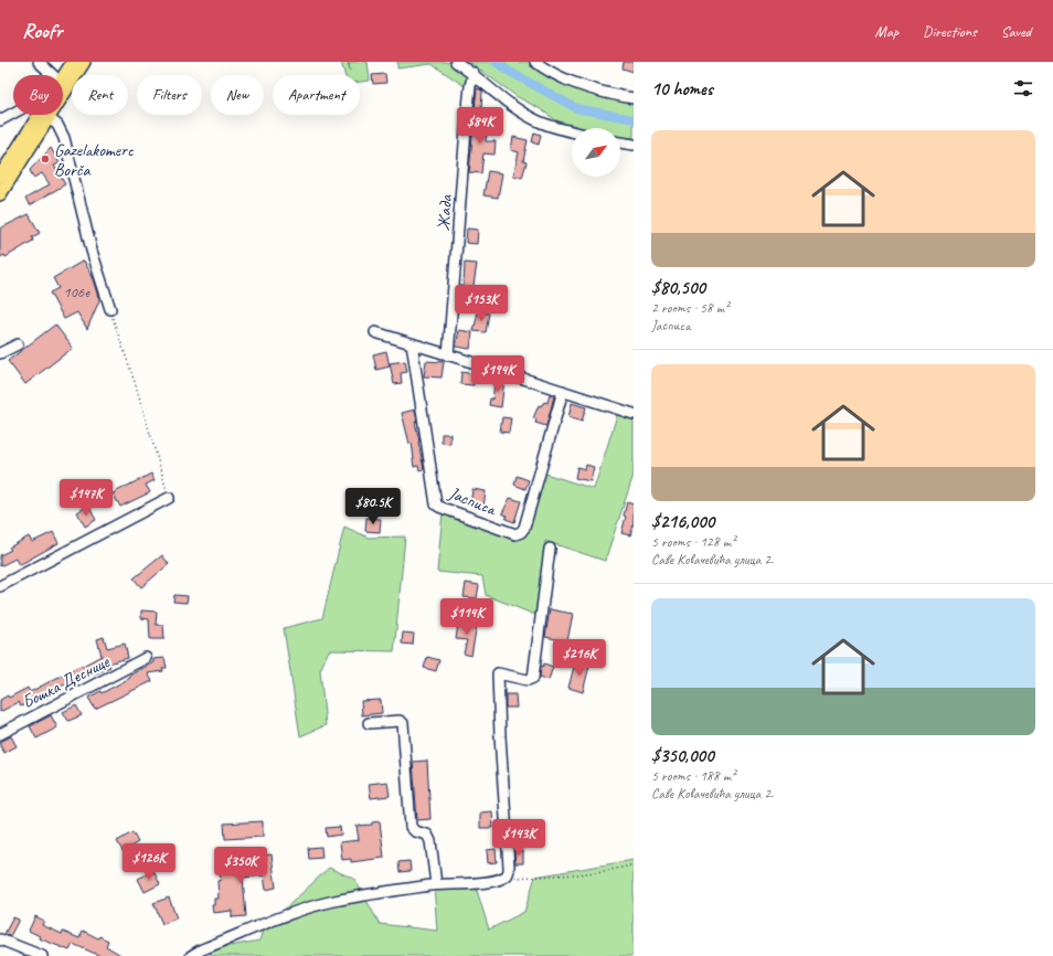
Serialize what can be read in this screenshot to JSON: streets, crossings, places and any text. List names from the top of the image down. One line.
{"streets":{"street":["Жада","Јасписа","Бошка Деснице"]},"places":["Gazelakomerc Borča"],"house_numbers":["106e"],"north":"top right","page":{"header":"Roofr","nav":["Map","Directions","Saved"],"heading":"10 homes","chip":["Buy","Rent","Filters","New","Apartment"],"price":["$84K","$153K","$194K","$147K","$80.5K","$114K","$216K","$143K","$126K","$350K"],"list":[{"name":"$80,500","note":"2 rooms · 58 m² · Јасписа"},{"name":"$216,000","note":"5 rooms · 128 m² · Саве Ковачевића улица 2."},{"name":"$350,000","note":"5 rooms · 188 m² · Саве Ковачевића улица 2."}]}}
